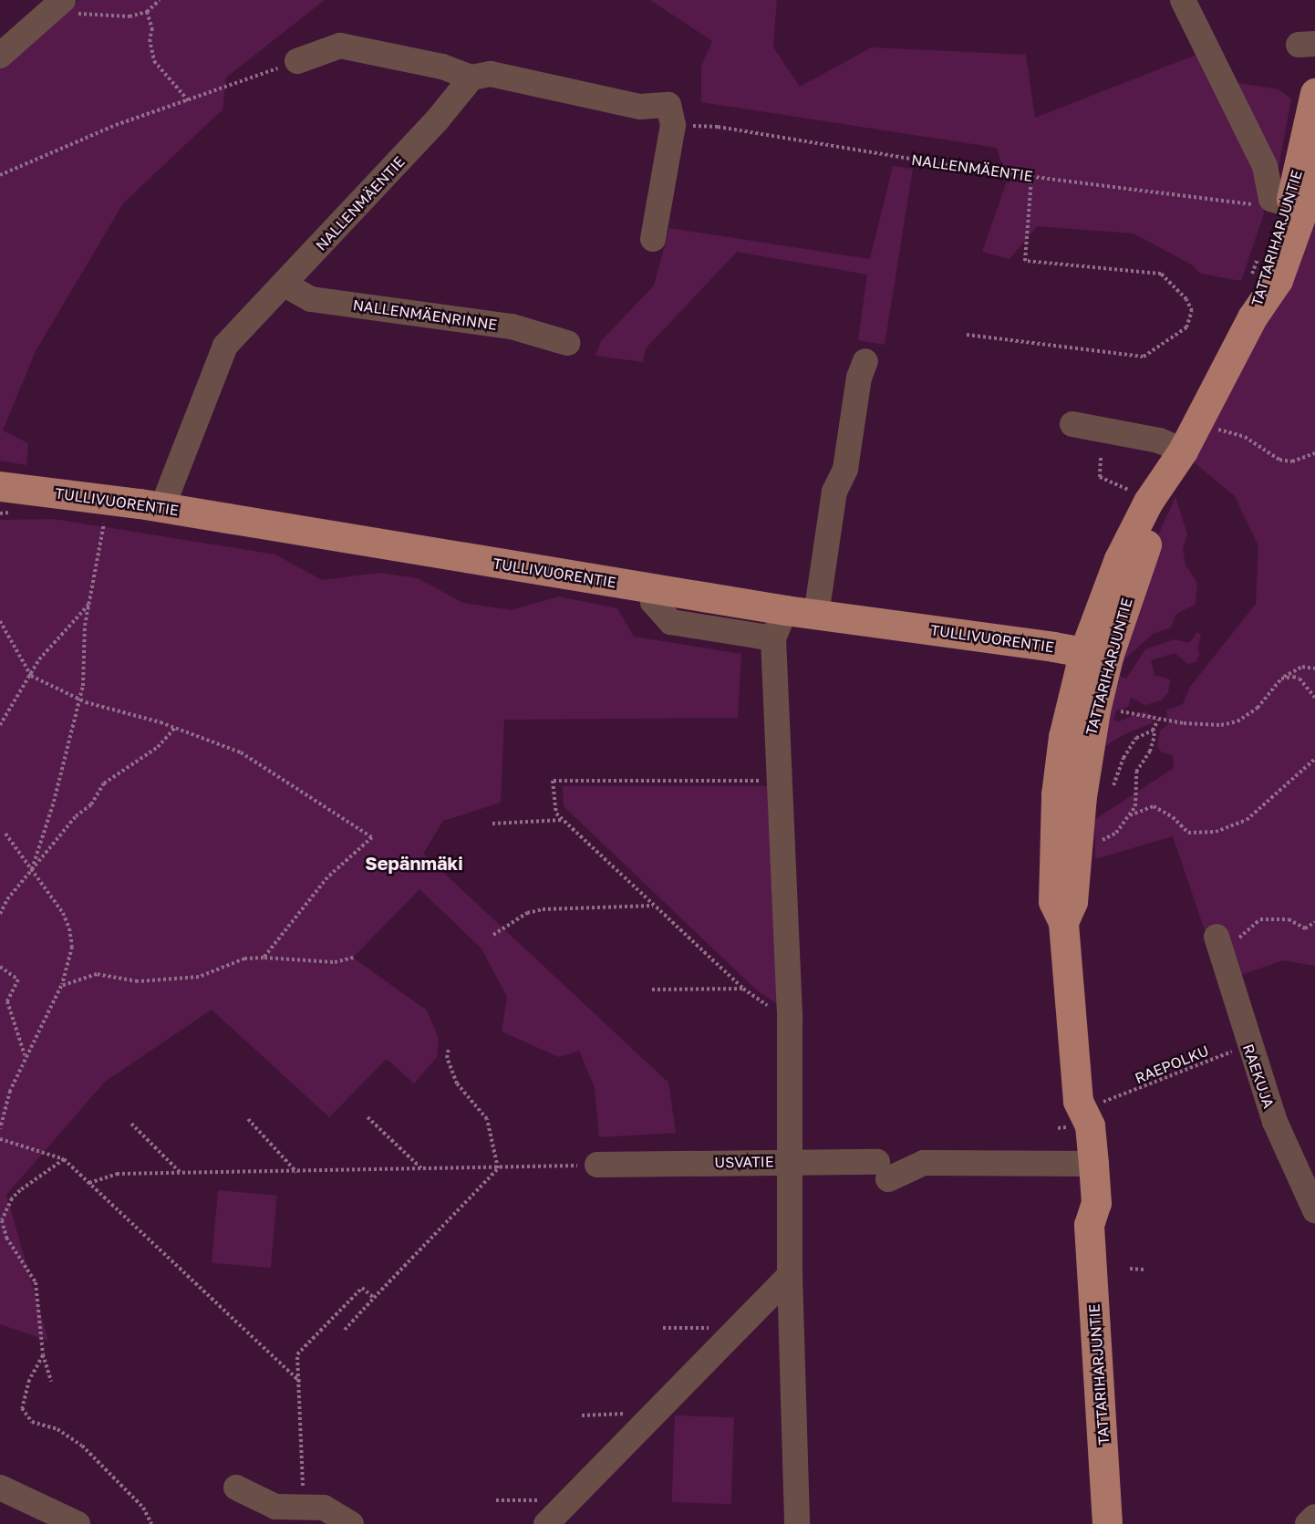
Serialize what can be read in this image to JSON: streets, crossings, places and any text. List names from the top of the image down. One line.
{"streets":{"main road":["TATTARIHARJUNTIE","TULLIVUORENTIE"],"street":["NALLENMÄENTIE","NALLENMÄENRINNE","RAEKUJA","USVATIE"],"path":["RAEPOLKU"]},"crossings":[["NALLENMÄENTIE","TATTARIHARJUNTIE"],["NALLENMÄENTIE","NALLENMÄENRINNE"],["NALLENMÄENTIE","TULLIVUORENTIE"],["TATTARIHARJUNTIE","TULLIVUORENTIE"],["TATTARIHARJUNTIE","RAEPOLKU"],["TATTARIHARJUNTIE","USVATIE"],["RAEPOLKU","RAEKUJA"]],"districts":["Sepänmäki"]}
